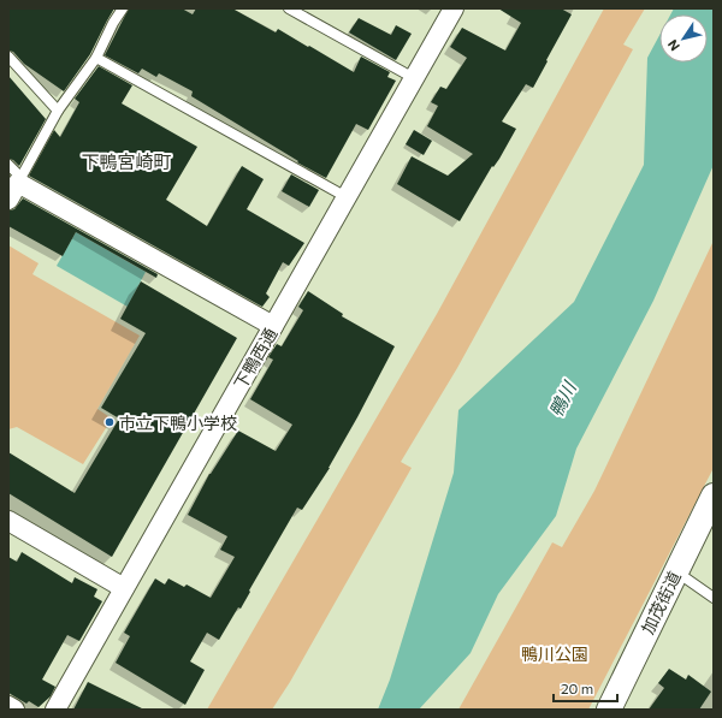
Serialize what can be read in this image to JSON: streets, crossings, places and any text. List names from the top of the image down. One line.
{"streets":{"street":["下鴨西通","加茂街道"]},"districts":["下鴨宮崎町"],"water":["鴨川"],"parks":["鴨川公園"],"places":["市立下鴨小学校"],"scale_bar":"20 m","north":"bottom left"}
